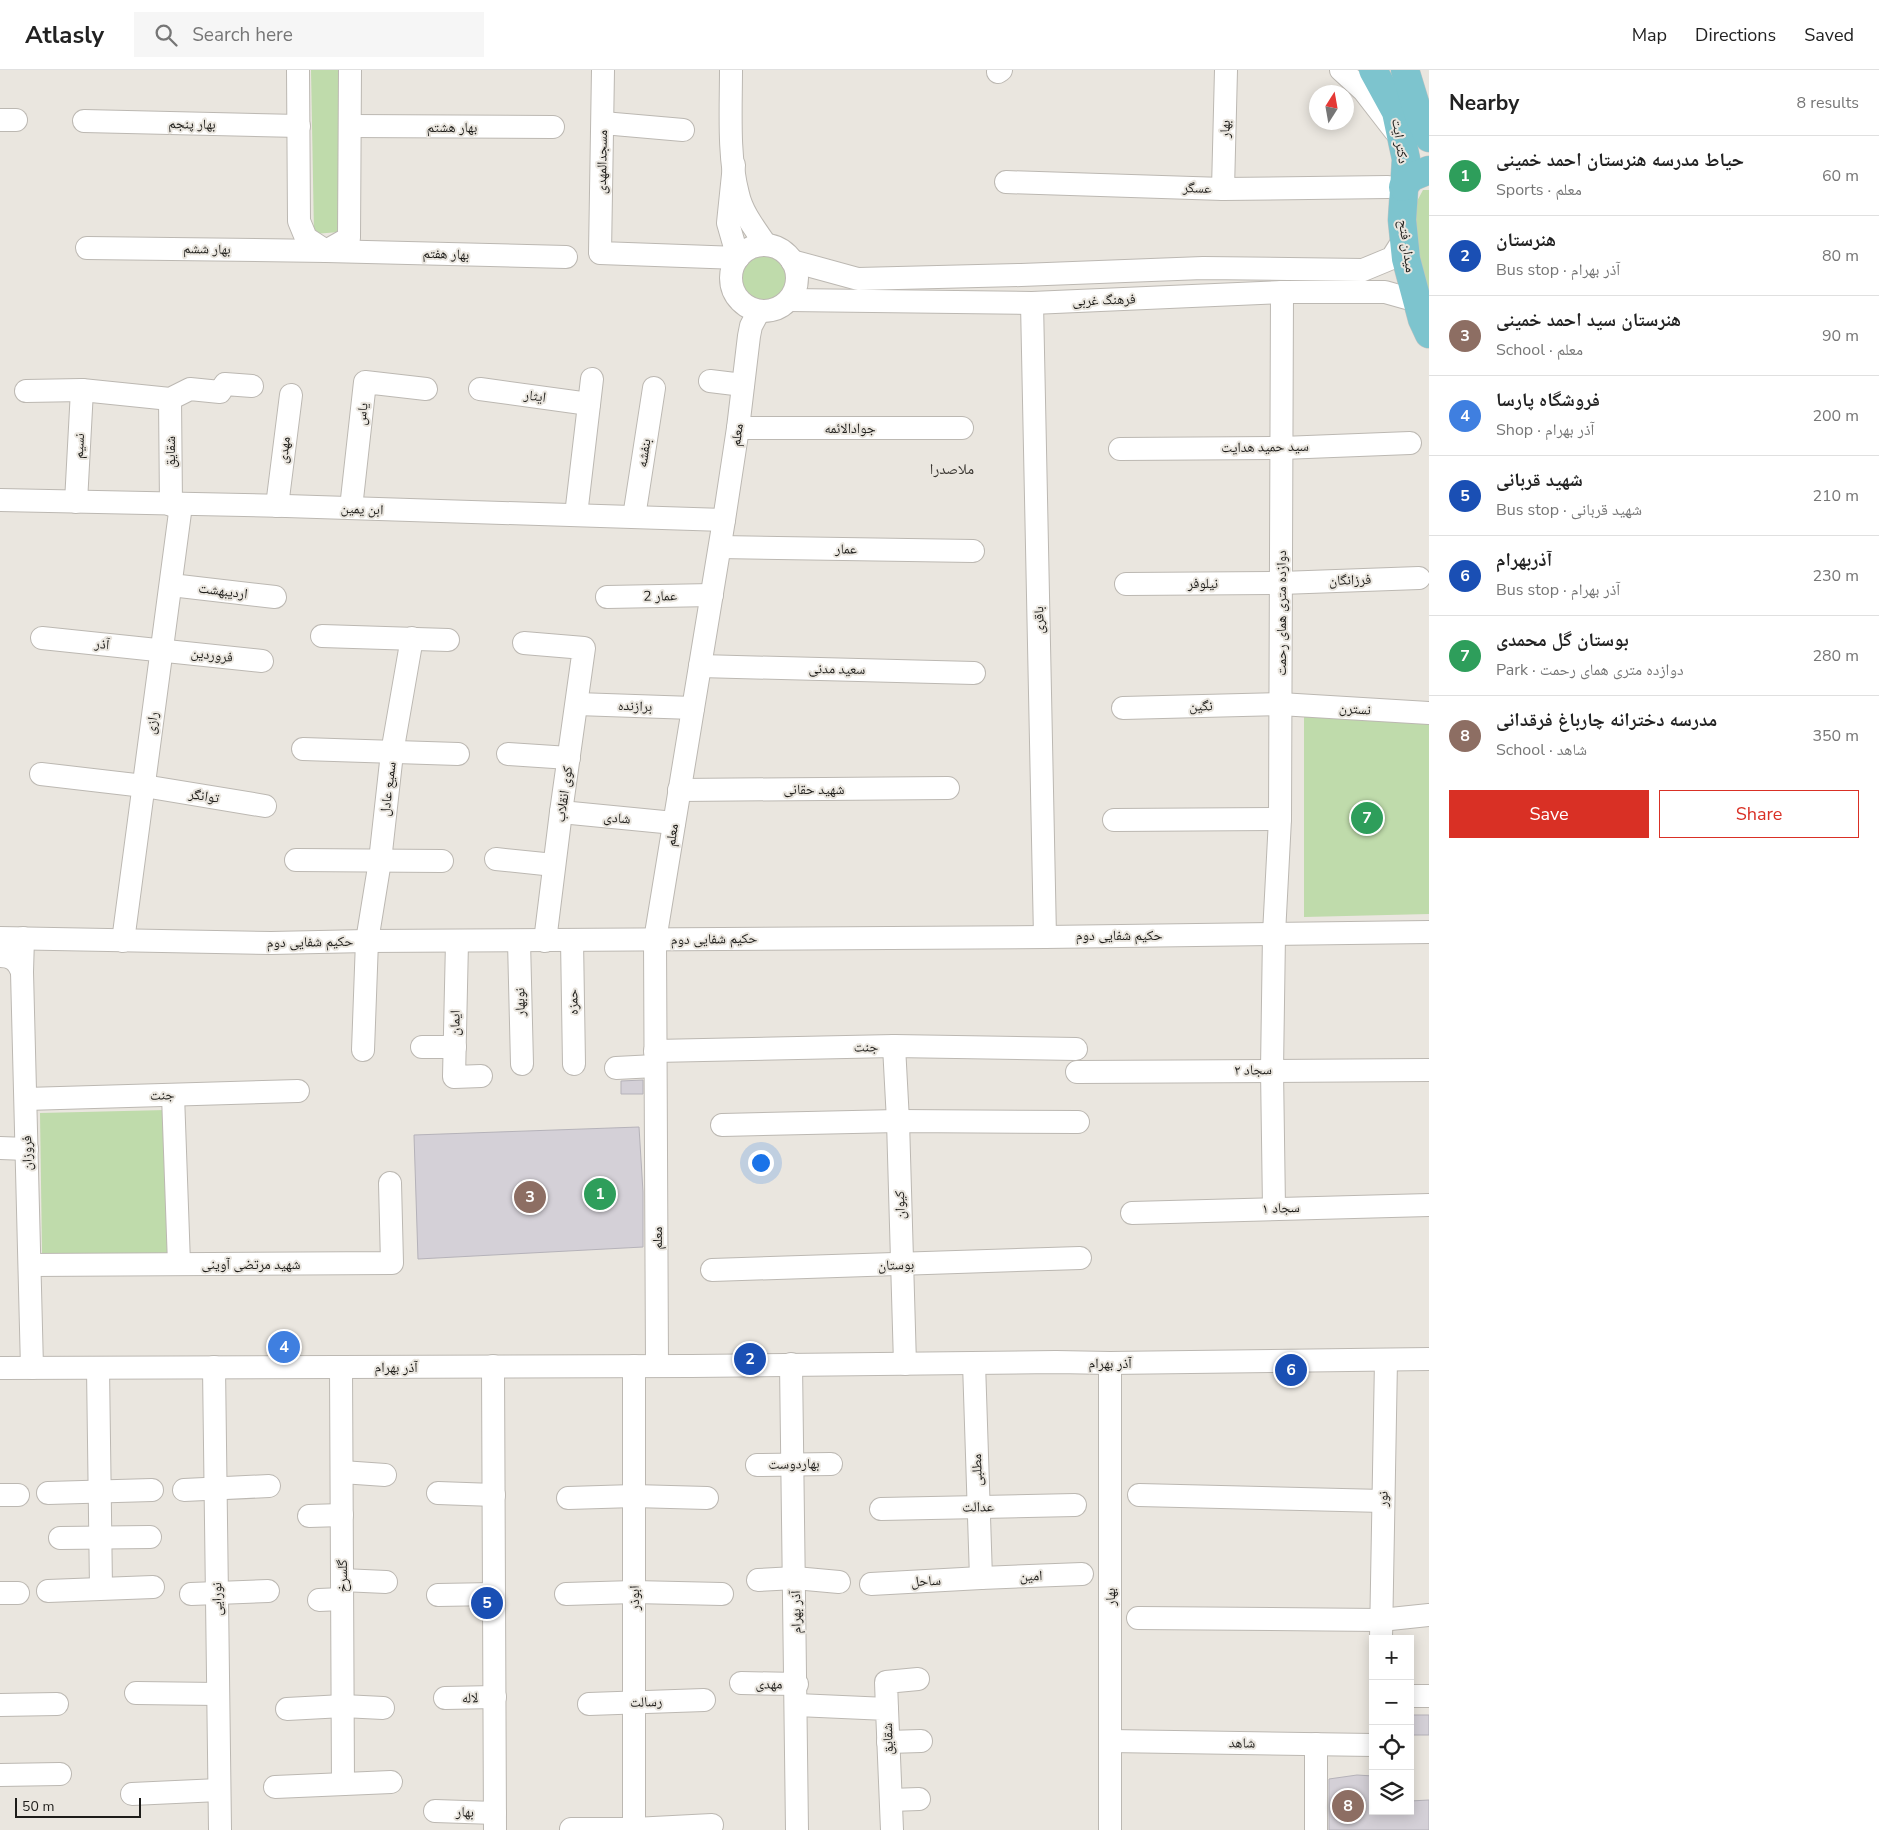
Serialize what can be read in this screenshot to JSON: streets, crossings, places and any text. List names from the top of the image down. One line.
{"streets":{"main road":["دکتر ایت","میدان فتح"],"street":["بهار پنجم","بهار هشتم","بهار","مسجدالمهدی","عسگر","بهار ششم","بهار هفتم","فرهنگ غربی","ایثار","یاس","جوادالائمه","معلم","نسیم","سید حمید هدایت","مهدی","شقایق","بنفشه","ابن یمین","عمار","فرزانگان","نیلوفر","اردیبهشت","عمار 2","دوازده متری همای رحمت","باقری","آذر","فروردین","سعید مدنی","برازنده","نگین","نسترن","رازی","سمیع عادل","شهید حقانی","کوی انقلاب","توانگر","شادی","حکیم شفایی دوم","نوبهار","حمزه","ایمان","جنت","سجاد ۲","فروزان","کیوان","سجاد ۱","شهید مرتضی آوینی","بوستان","آذر بهرام","بهاردوست","مطلبی","نور","عدالت","گلسرخ","امین","ساحل","ابوذر","نورایی","لاله","رسالت","شاهد"]},"crossings":[["بهار","عسگر"],["بهار","آذر بهرام"],["بهار","شاهد"],["دکتر ایت","عسگر"],["دکتر ایت","میدان فتح"],["مسجدالمهدی","فرهنگ غربی"],["مسجدالمهدی","معلم"],["عسگر","میدان فتح"],["میدان فتح","فرهنگ غربی"],["بهار ششم","بهار هفتم"],["فرهنگ غربی","معلم"],["فرهنگ غربی","دوازده متری همای رحمت"],["فرهنگ غربی","باقری"],["یاس","ابن یمین"],["جوادالائمه","معلم"],["معلم","ابن یمین"],["معلم","عمار"],["معلم","عمار 2"],["معلم","سعید مدنی"],["معلم","برازنده"],["معلم","شهید حقانی"],["معلم","شادی"],["معلم","حکیم شفایی دوم"],["معلم","جنت"],["معلم","آذر بهرام"],["نسیم","ابن یمین"],["سید حمید هدایت","دوازده متری همای رحمت"],["مهدی","شقایق"],["مهدی","ابن یمین"],["مهدی","آذر بهرام"],["شقایق","ابن یمین"],["شقایق","رازی"],["شقایق","آذر بهرام"],["بنفشه","ابن یمین"],["ابن یمین","رازی"],["فرزانگان","نیلوفر"],["فرزانگان","دوازده متری همای رحمت"],["نیلوفر","دوازده متری همای رحمت"],["اردیبهشت","رازی"],["دوازده متری همای رحمت","نگین"],["دوازده متری همای رحمت","نسترن"],["دوازده متری همای رحمت","حکیم شفایی دوم"],["دوازده متری همای رحمت","سجاد ۲"],["دوازده متری همای رحمت","سجاد ۱"],["باقری","حکیم شفایی دوم"],["آذر","فروردین"],["آذر","رازی"],["فروردین","رازی"],["برازنده","کوی انقلاب"],["نگین","نسترن"],["رازی","توانگر"],["رازی","حکیم شفایی دوم"],["سمیع عادل","حکیم شفایی دوم"],["کوی انقلاب","شادی"],["کوی انقلاب","حکیم شفایی دوم"],["حکیم شفایی دوم","نوبهار"],["حکیم شفایی دوم","حمزه"],["حکیم شفایی دوم","ایمان"],["حکیم شفایی دوم","فروزان"],["جنت","فروزان"],["جنت","کیوان"],["فروزان","شهید مرتضی آوینی"],["فروزان","آذر بهرام"],["کیوان","بوستان"],["کیوان","آذر بهرام"],["آذر بهرام","بهاردوست"],["آذر بهرام","مطلبی"],["آذر بهرام","نور"],["آذر بهرام","گلسرخ"],["آذر بهرام","ابوذر"],["آذر بهرام","نورایی"],["مطلبی","عدالت"],["مطلبی","امین"],["مطلبی","ساحل"],["امین","ساحل"],["ابوذر","رسالت"]],"districts":["ملاصدرا"],"scale_bar":"50 m","north":"top","page":{"header":"Atlasly","search":"Search here","nav":["Map","Directions","Saved"],"heading":["Nearby","8 results"],"list":[{"mark":"1","name":"حیاط مدرسه هنرستان احمد خمینی","note":"Sports · معلم","value":"60 m"},{"mark":"2","name":"هنرستان","note":"Bus stop · آذر بهرام","value":"80 m"},{"mark":"3","name":"هنرستان سید احمد خمینی","note":"School · معلم","value":"90 m"},{"mark":"4","name":"فروشگاه پارسا","note":"Shop · آذر بهرام","value":"200 m"},{"mark":"5","name":"شهید قربانی","note":"Bus stop · شهید قربانی","value":"210 m"},{"mark":"6","name":"آذربهرام","note":"Bus stop · آذر بهرام","value":"230 m"},{"mark":"7","name":"بوستان گل محمدی","note":"Park · دوازده متری همای رحمت","value":"280 m"},{"mark":"8","name":"مدرسه دخترانه چارباغ فرقدانی","note":"School · شاهد","value":"350 m"}],"buttons":["Save","Share"],"pins":["7","1","3","4","2","6","5","8"],"map_buttons":["+","−"],"scale":"50 m"}}
